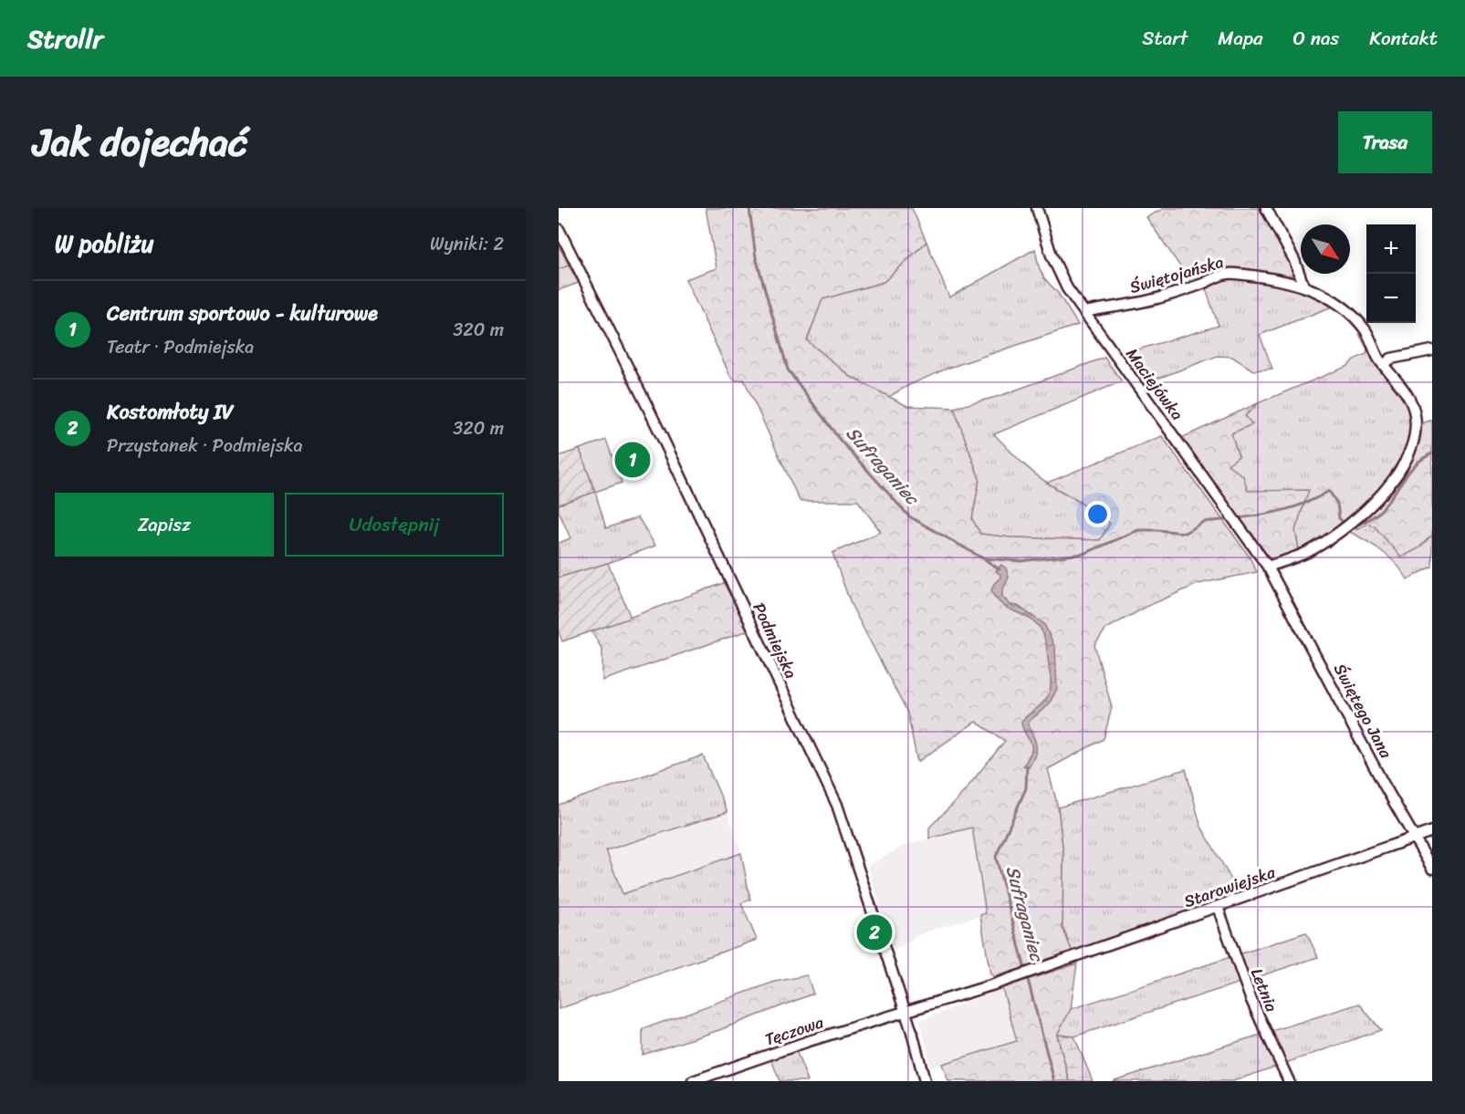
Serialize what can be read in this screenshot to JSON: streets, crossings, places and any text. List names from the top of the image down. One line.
{"streets":{"street":["Świętojańska","Maciejówka","Podmiejska","Świętego Jana","Starowiejska","Letnia","Tęczowa"]},"crossings":[["Świętojańska","Maciejówka"],["Świętojańska","Świętego Jana"],["Maciejówka","Świętego Jana"],["Podmiejska","Starowiejska"],["Podmiejska","Tęczowa"],["Świętego Jana","Starowiejska"],["Starowiejska","Letnia"],["Starowiejska","Tęczowa"]],"water":["Sufraganiec"],"north":"bottom right","page":{"header":"Strollr","nav":["Start","Mapa","O nas","Kontakt"],"title":"Jak dojechać","buttons":["Trasa",["Zapisz","Udostępnij"]],"heading":["W pobliżu","Wyniki: 2"],"map_buttons":["+","−"],"list":[{"mark":"1","name":"Centrum sportowo - kulturowe","note":"Teatr · Podmiejska","value":"320 m"},{"mark":"2","name":"Kostomłoty IV","note":"Przystanek · Podmiejska","value":"320 m"}],"pins":["1","2"]}}
